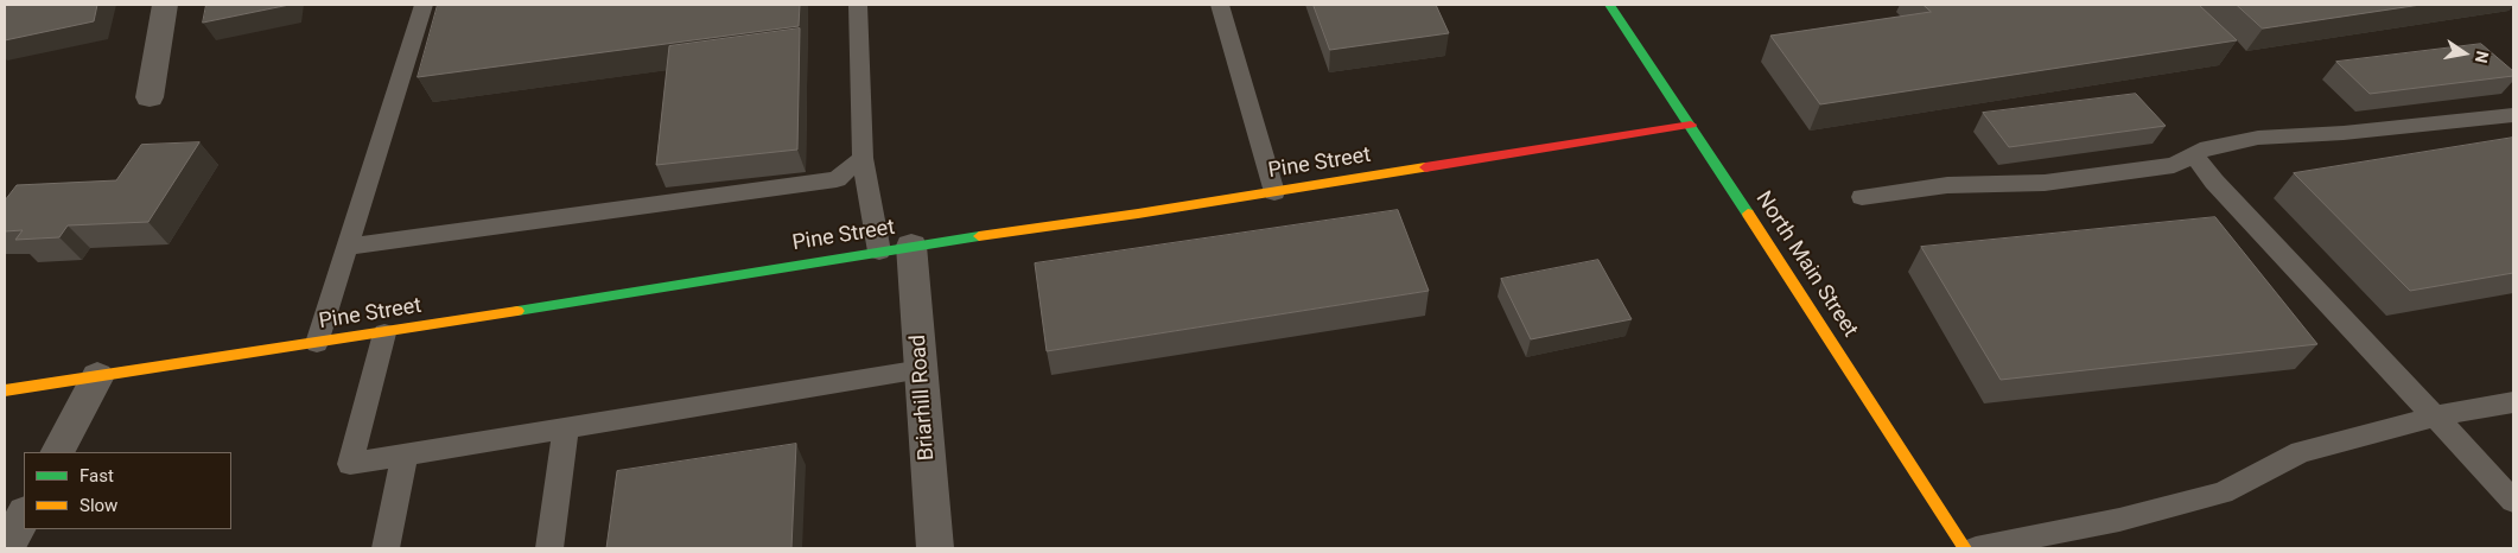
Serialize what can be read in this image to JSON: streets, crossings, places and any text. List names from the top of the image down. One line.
{"streets":{"street":["Pine Street","North Main Street","Briarhill Road"]},"crossings":[["Pine Street","North Main Street"],["Pine Street","Briarhill Road"]],"legend":["Fast","Slow"],"north":"right"}
